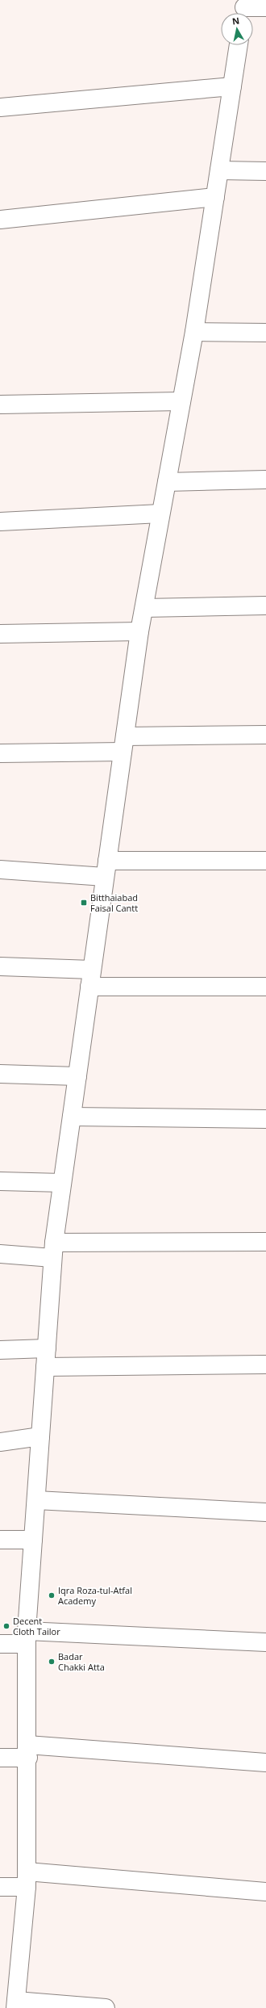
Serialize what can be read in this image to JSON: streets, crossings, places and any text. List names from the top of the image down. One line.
{"places":{"transit":["Bitthaiabad Faisal Cantt"],"other":["Iqra Roza-tul-Atfal Academy","Decent Cloth Tailor","Badar Chakki Atta"]},"north":"top"}
